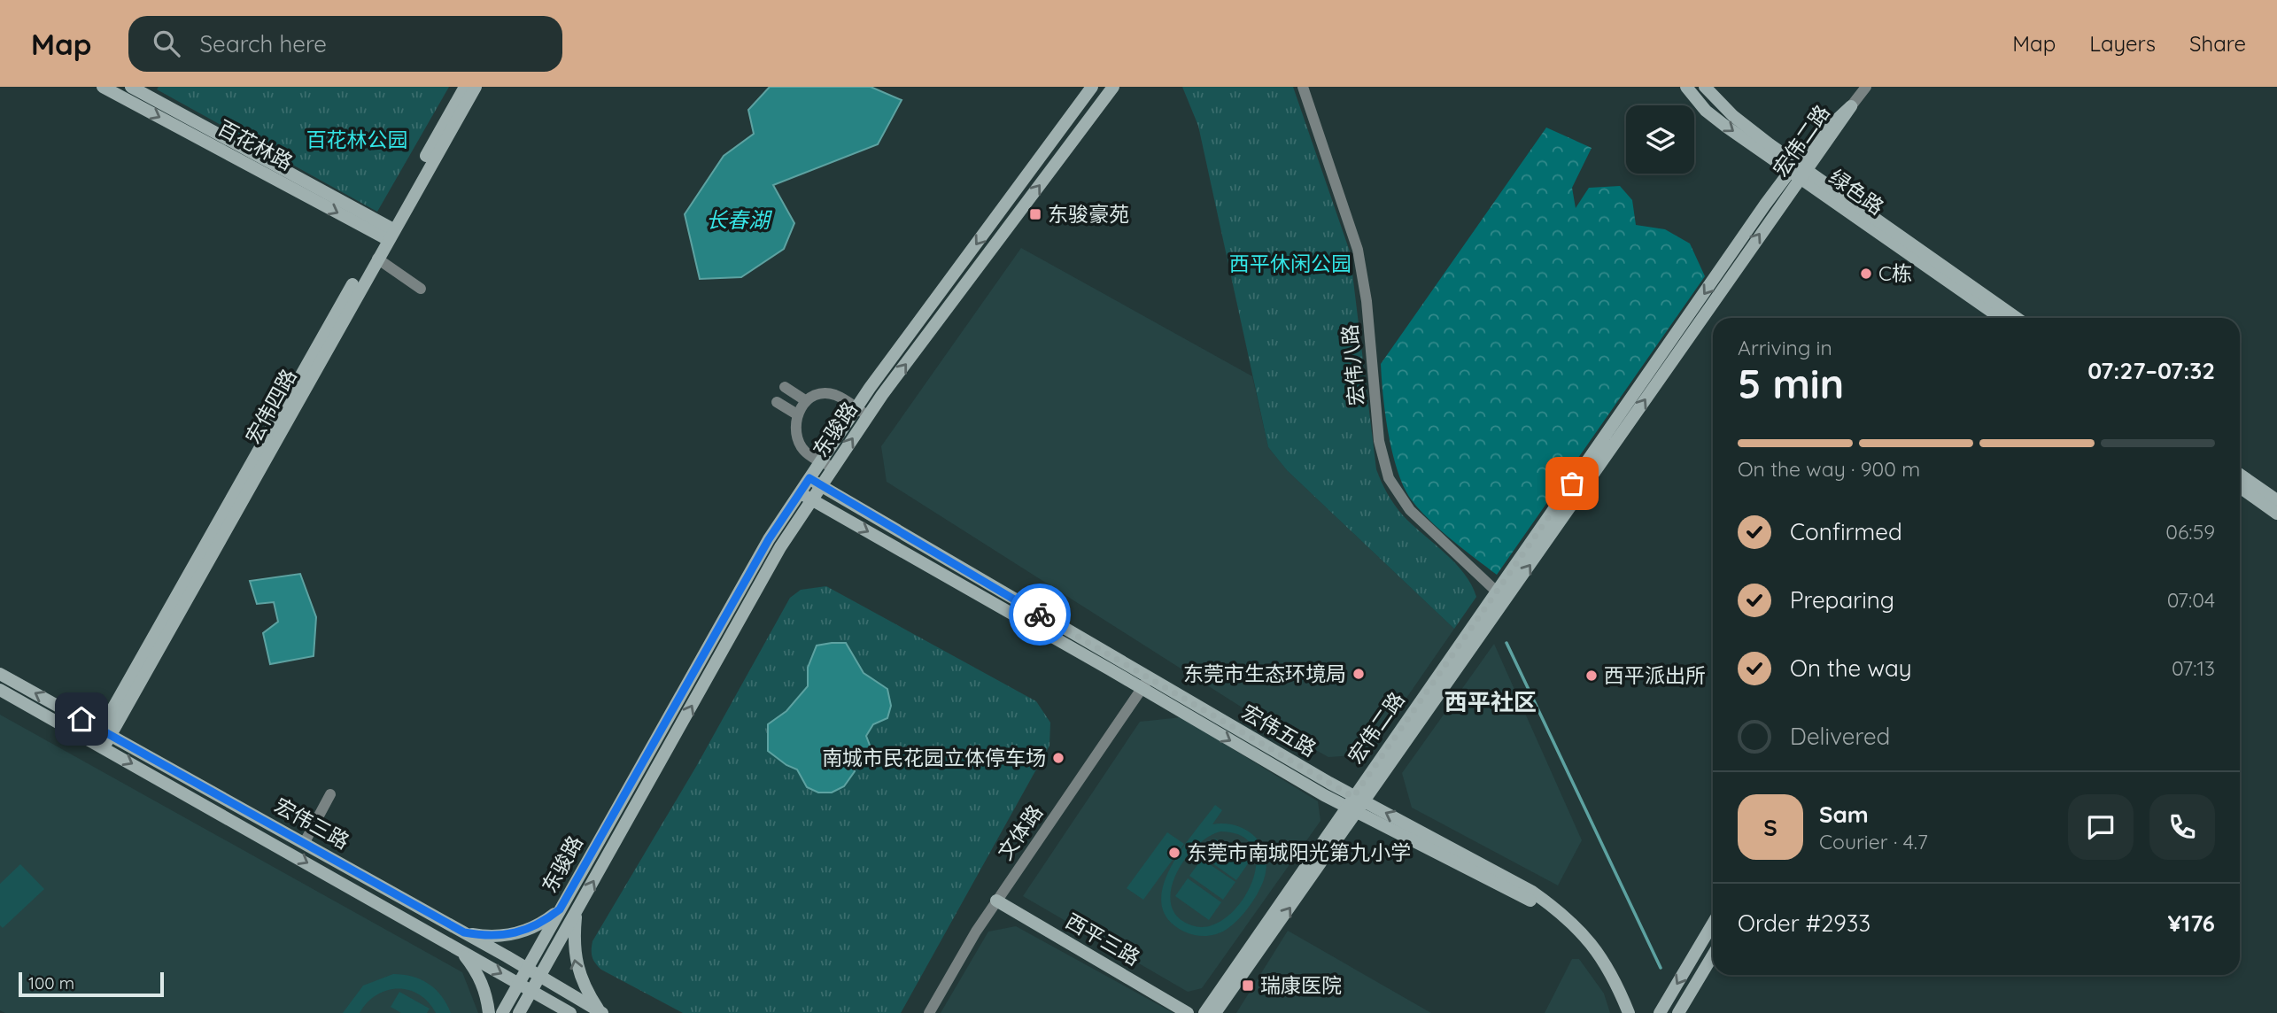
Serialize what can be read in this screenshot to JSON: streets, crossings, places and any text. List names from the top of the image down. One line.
{"streets":{"street":["宏伟二路","百花林路","绿色路","宏伟八路","宏伟四路","东骏路","宏伟五路","宏伟三路","文体路","西平三路"]},"crossings":[["宏伟二路","绿色路"],["宏伟二路","宏伟八路"],["宏伟二路","宏伟五路"],["百花林路","宏伟四路"],["宏伟四路","宏伟三路"],["东骏路","宏伟五路"],["东骏路","宏伟三路"],["宏伟五路","文体路"],["文体路","西平三路"]],"districts":["西平社区"],"water":["长春湖"],"parks":["百花林公园","西平休闲公园"],"places":{"transit":["东骏豪苑","瑞康医院"],"other":["C栋","东莞市生态环境局","西平派出所","南城市民花园立体停车场","东莞市南城阳光第九小学"]},"scale_bar":"100 m","page":{"header":"Map","search":"Search here","nav":["Map","Layers","Share"],"heading":["5 min","Arriving in","07:27–07:32"],"panel":["Sam","Courier · 4.7","Order #2933","¥176"],"bar":"On the way · 900 m","list":[["Confirmed","06:59"],["Preparing","07:04"],["On the way","07:13"],"Delivered"],"round":"S","scale":"100 m"}}
